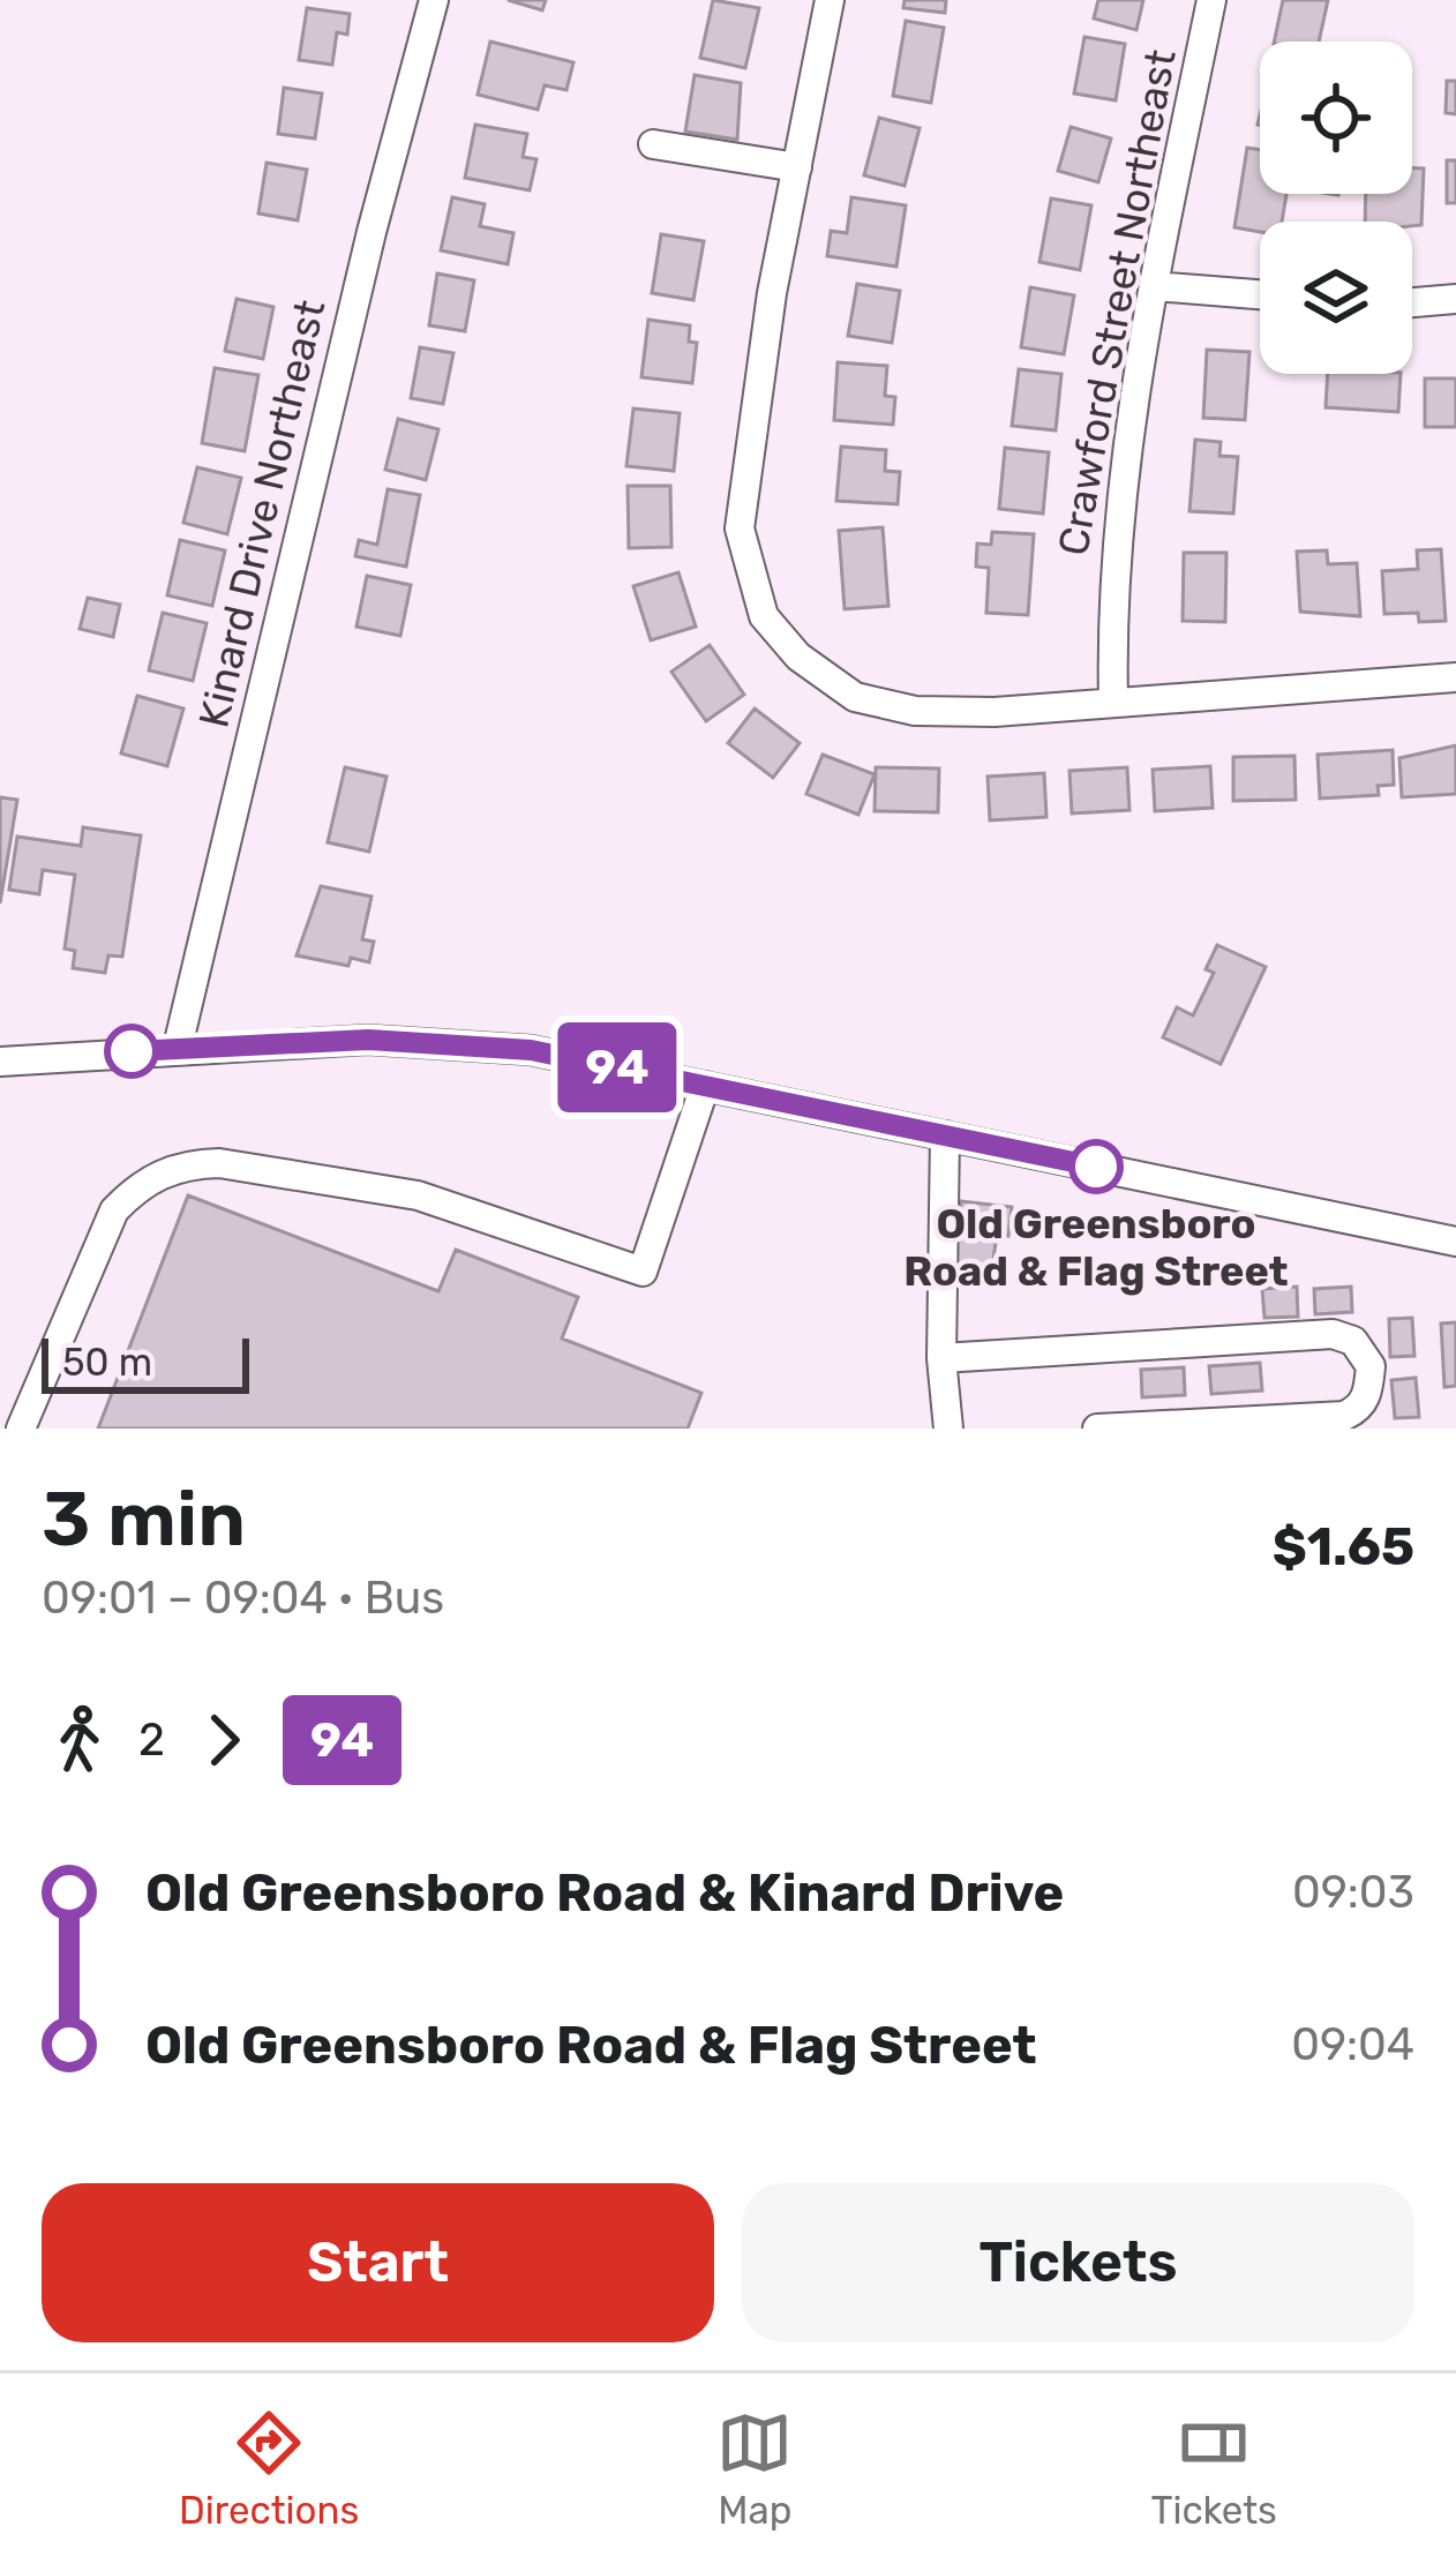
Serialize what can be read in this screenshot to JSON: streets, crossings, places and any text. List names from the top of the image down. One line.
{"streets":{"street":["Crawford Street Northeast","Kinard Drive Northeast"]},"places":["Old Greensboro Road & Flag Street"],"lines":["bus line 94"],"scale_bar":"50 m","page":{"on_map":"94","scale":"50 m","heading":["3 min","09:01 – 09:04 · Bus","$1.65"],"legs":["2","94"],"list":[{"name":"Old Greensboro Road & Kinard Drive","value":"09:03"},{"name":"Old Greensboro Road & Flag Street","value":"09:04"}],"buttons":["Start","Tickets"],"tabs":["Directions","Map","Tickets"]}}
